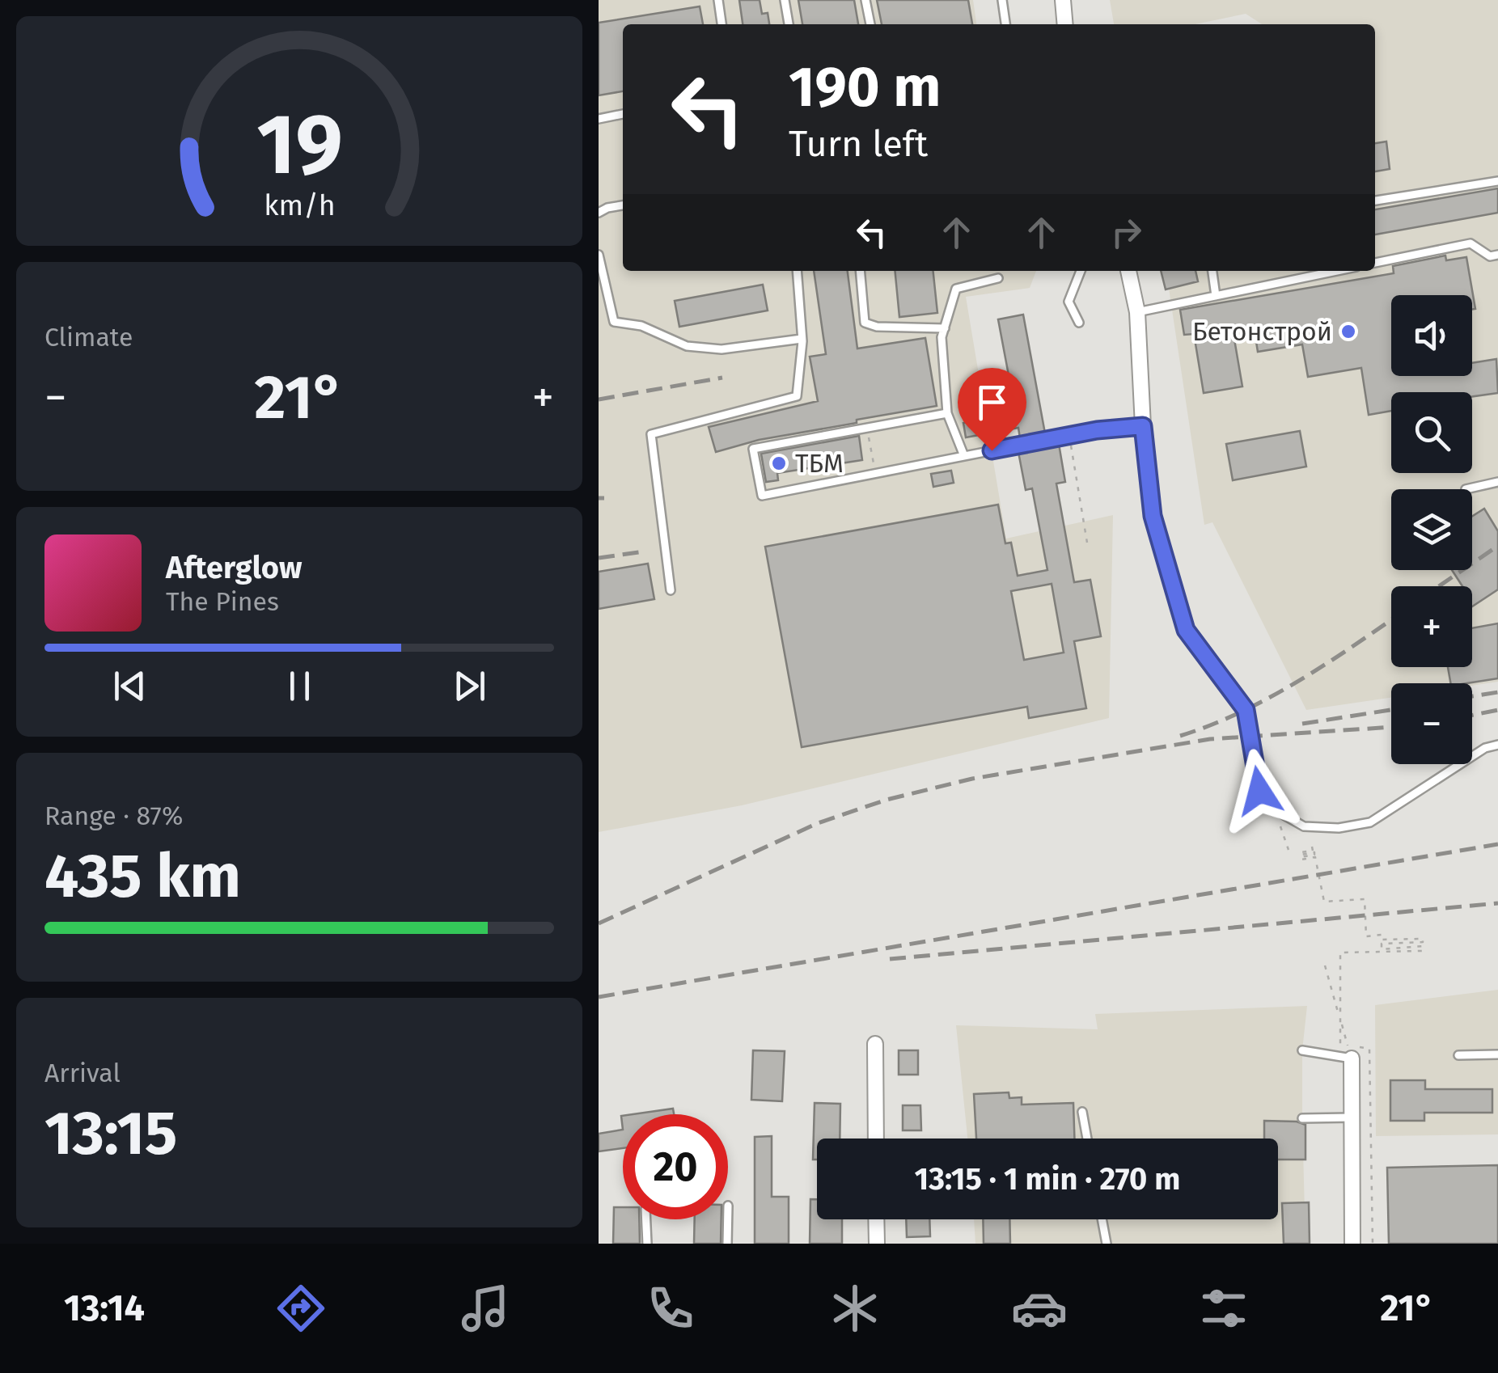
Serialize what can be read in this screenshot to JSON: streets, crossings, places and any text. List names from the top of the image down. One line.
{"places":["Бетонстрой","ТБМ"],"page":{"turn":["190 m","Turn left"],"tile":["Climate",["Range · 87%","435 km"],["Arrival","13:15"]],"map_buttons":["+","−"],"heat":["−","21°","+"],"song":["Afterglow","The Pines"],"limit":"20","trip":"13:15 · 1 min · 270 m","tabs":["13:14","21°"],"gauge":["19","km/h"]}}
